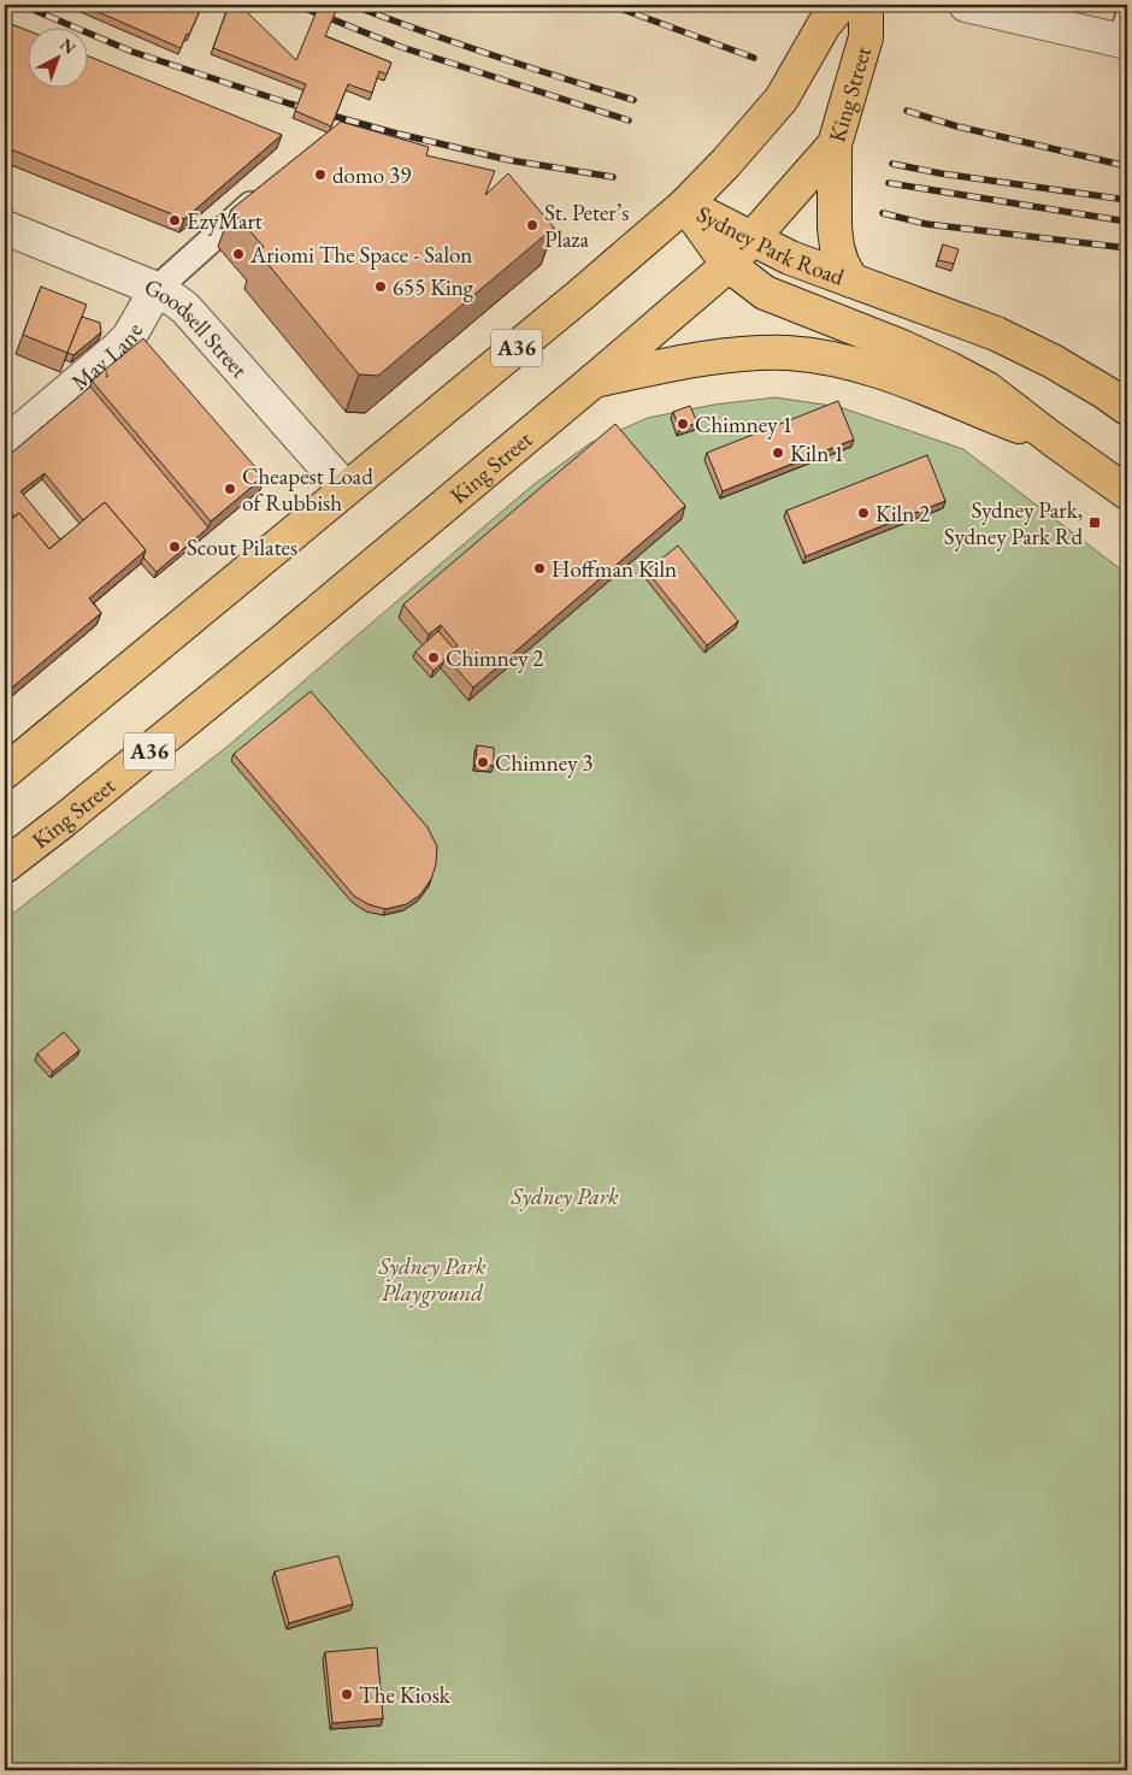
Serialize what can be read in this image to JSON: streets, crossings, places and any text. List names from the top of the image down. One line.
{"streets":{"main road":["King Street","Sydney Park Road","A36"],"street":["Goodsell Street","May Lane"]},"crossings":[["King Street","Sydney Park Road"],["King Street","Goodsell Street"],["Goodsell Street","May Lane"]],"parks":["Sydney Park","Sydney Park Playground"],"places":{"other":["domo 39","EzyMart","St. Peter’s Plaza","Ariomi The Space - Salon","655 King","Chimney 1","Kiln 1","Cheapest Load of Rubbish","Kiln 2","Scout Pilates","Hoffman Kiln","Chimney 2","Chimney 3","The Kiosk"],"transit":["Sydney Park, Sydney Park Rd"]},"north":"top right"}
